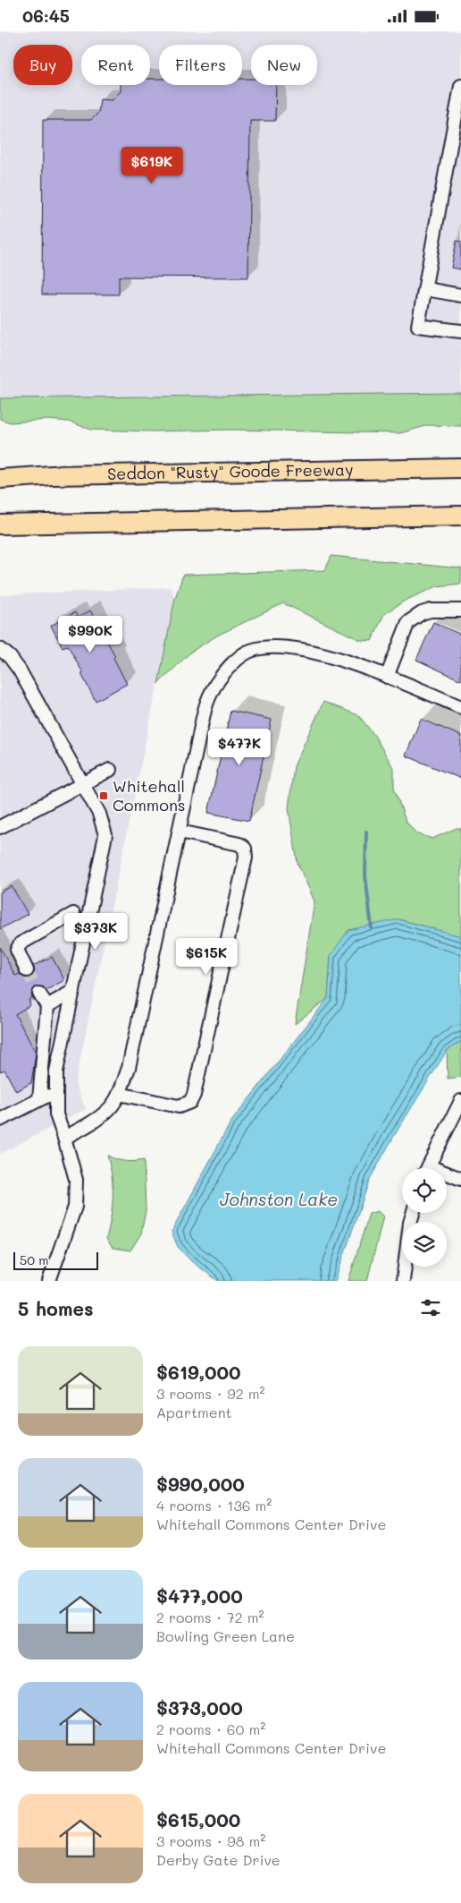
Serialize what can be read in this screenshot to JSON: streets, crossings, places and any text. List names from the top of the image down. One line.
{"streets":{"highway":["Seddon \"Rusty\" Goode Freeway"]},"water":["Johnston Lake"],"places":{"transit":["Whitehall Commons"]},"scale_bar":"50 m","page":{"status":"06:45","chip":["Buy","Rent","Filters","New"],"price":["$619K","$990K","$477K","$373K","$615K"],"scale":"50 m","heading":"5 homes","list":[{"name":"$619,000","note":"3 rooms · 92 m² · Apartment"},{"name":"$990,000","note":"4 rooms · 136 m² · Whitehall Commons Center Drive"},{"name":"$477,000","note":"2 rooms · 72 m² · Bowling Green Lane"},{"name":"$373,000","note":"2 rooms · 60 m² · Whitehall Commons Center Drive"},{"name":"$615,000","note":"3 rooms · 98 m² · Derby Gate Drive"}]}}
